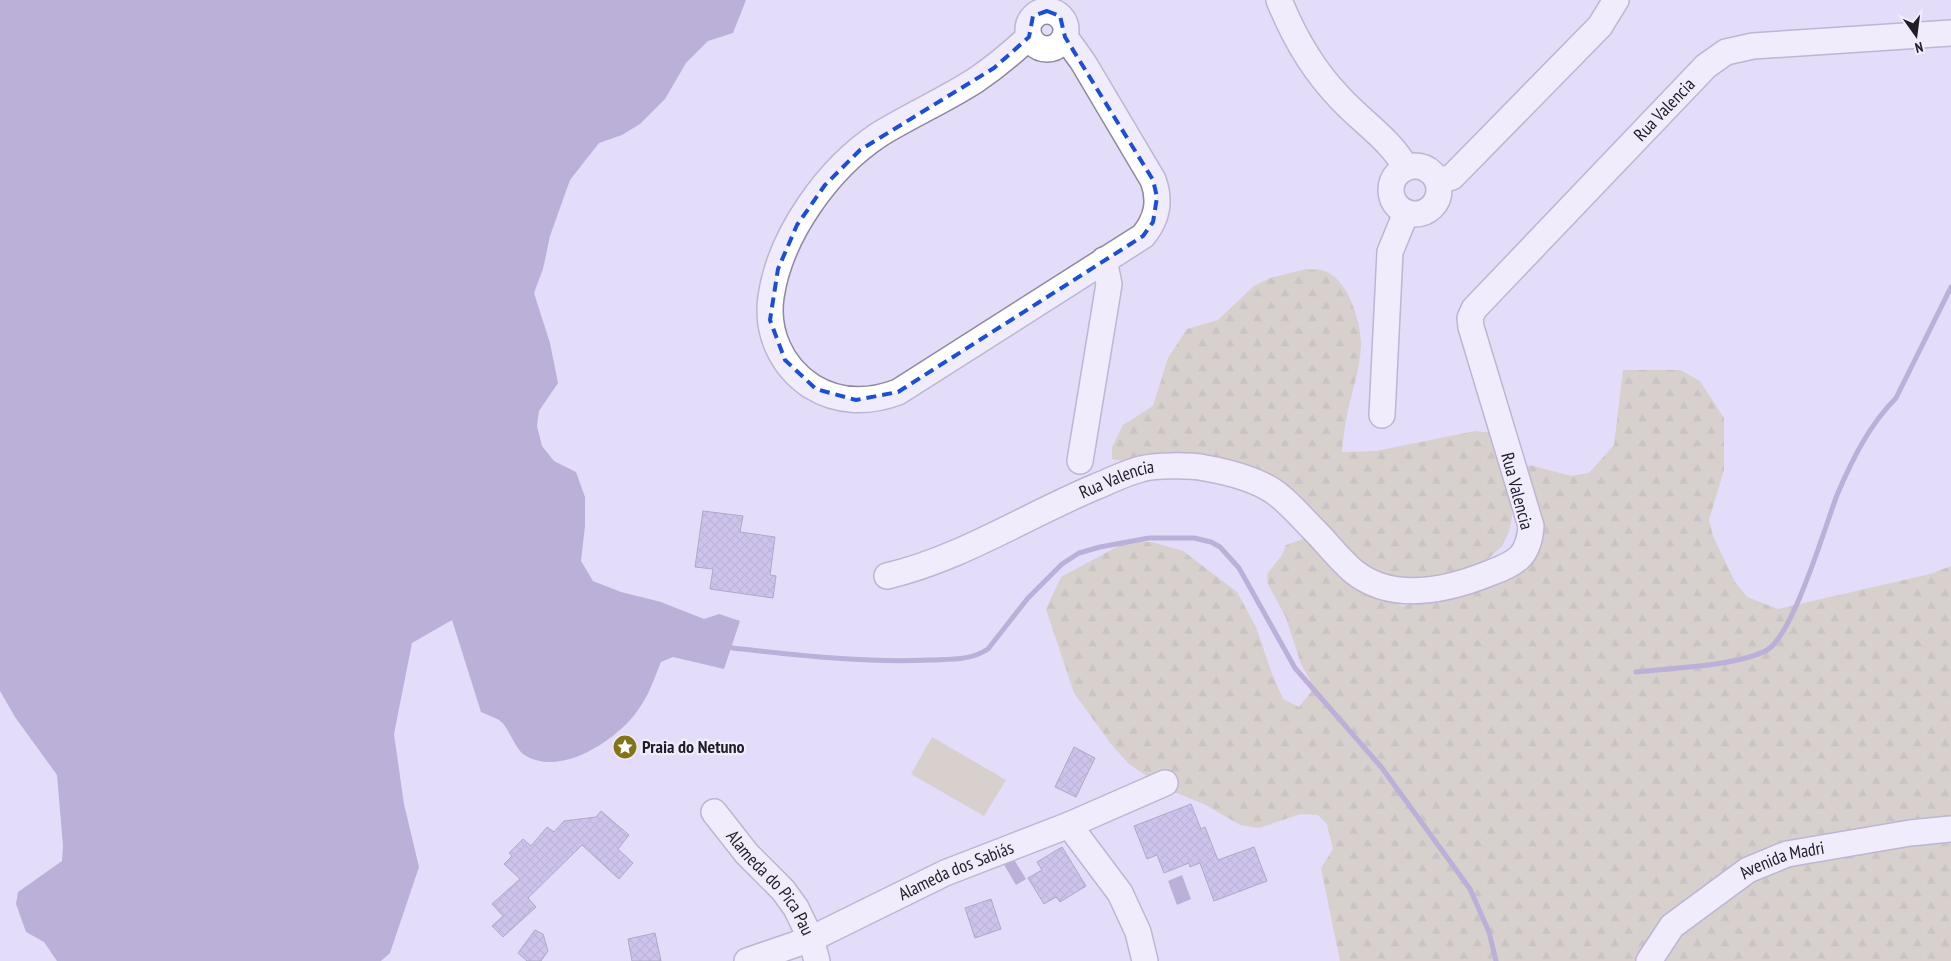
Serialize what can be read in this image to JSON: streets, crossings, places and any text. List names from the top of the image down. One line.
{"streets":{"street":["Rua Valencia","Avenida Madri","Alameda dos Sabiás","Alameda do Pica Pau"]},"crossings":[["Alameda dos Sabiás","Alameda do Pica Pau"]],"places":{"place":["Praia do Netuno"]},"north":"bottom"}
